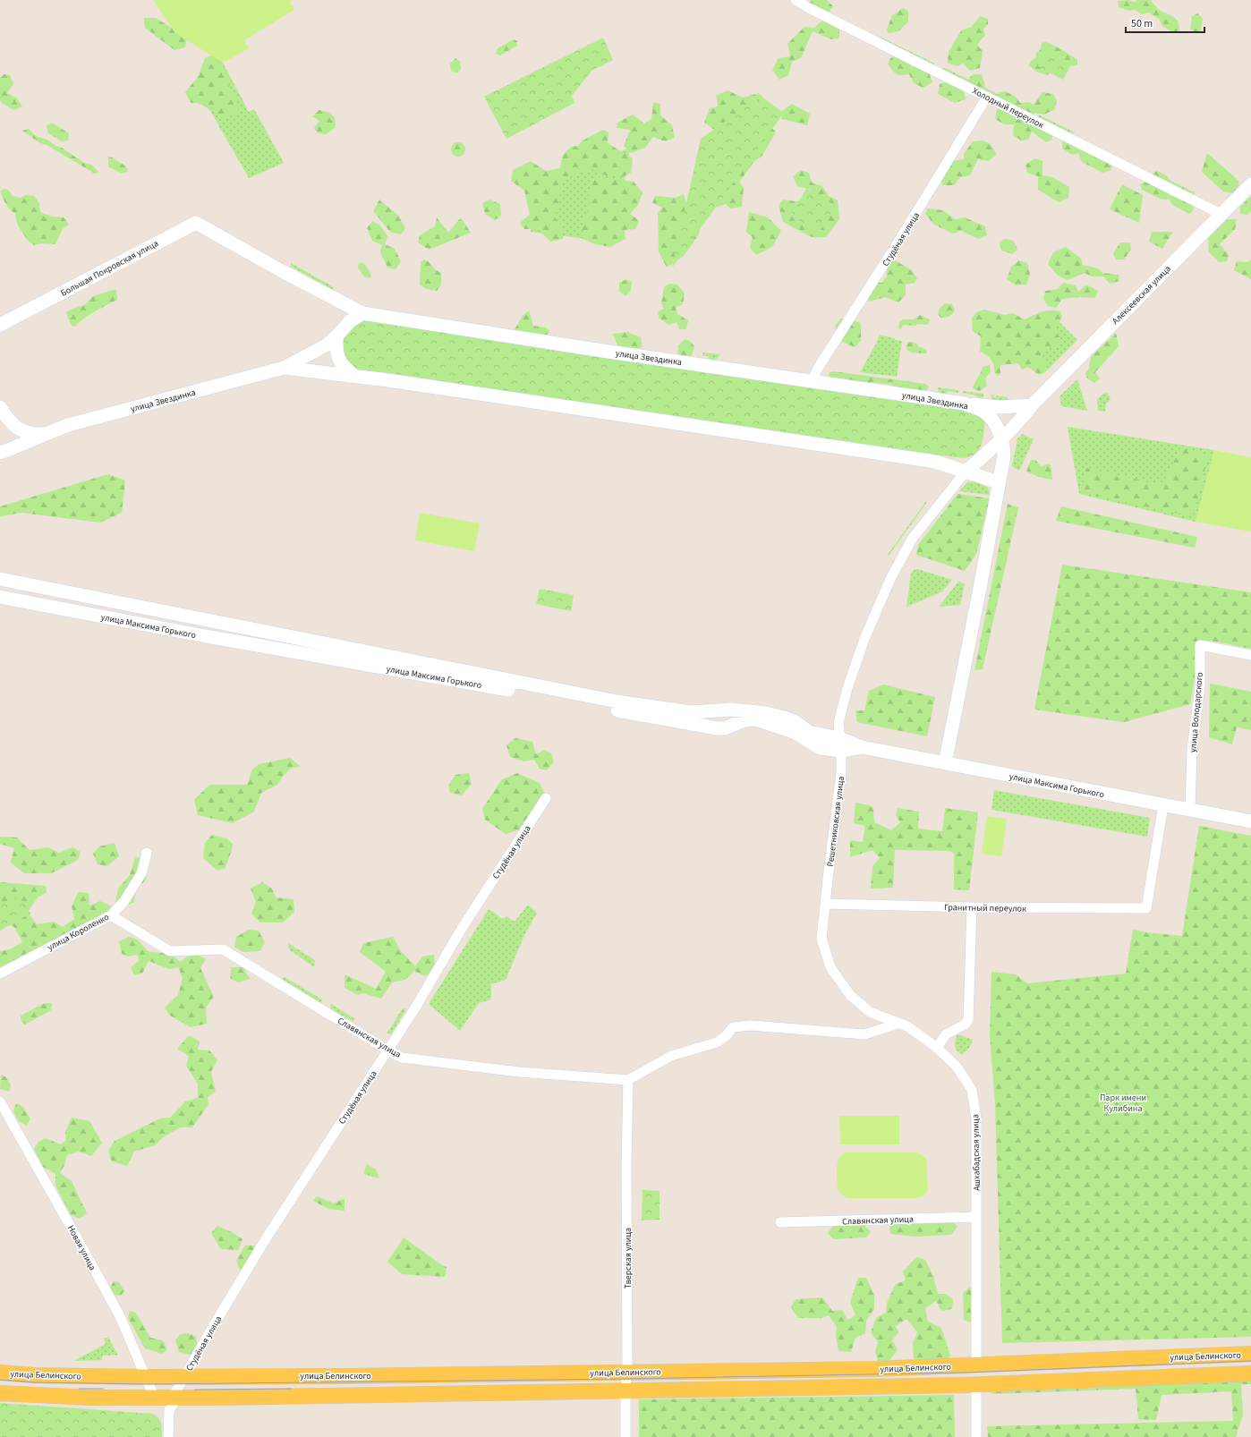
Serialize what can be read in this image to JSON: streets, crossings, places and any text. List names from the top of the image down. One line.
{"streets":{"main road":["улица Белинского"],"street":["Холодный переулок","Студёная улица","Большая Покровская улица","Алексеевская улица","улица Звездинка","улица Максима Горького","улица Володарского","Решетниковская улица","Гранитный переулок","улица Короленко","Славянская улица","Ашхабадская улица","Новая улица","Тверская улица"]},"crossings":[["Холодный переулок","Студёная улица"],["Холодный переулок","Алексеевская улица"],["Студёная улица","улица Звездинка"],["Студёная улица","Славянская улица"],["Студёная улица","улица Белинского"],["Большая Покровская улица","улица Звездинка"],["Алексеевская улица","улица Звездинка"],["улица Звездинка","улица Максима Горького"],["улица Звездинка","Решетниковская улица"],["улица Максима Горького","улица Володарского"],["улица Максима Горького","Решетниковская улица"],["улица Максима Горького","Гранитный переулок"],["Решетниковская улица","Гранитный переулок"],["Решетниковская улица","Ашхабадская улица"],["Гранитный переулок","Ашхабадская улица"],["улица Короленко","Славянская улица"],["Славянская улица","Ашхабадская улица"],["Славянская улица","Тверская улица"],["Ашхабадская улица","улица Белинского"],["Новая улица","улица Белинского"],["Тверская улица","улица Белинского"]],"parks":["Парк имени Кулибина"],"scale_bar":"50 m"}
